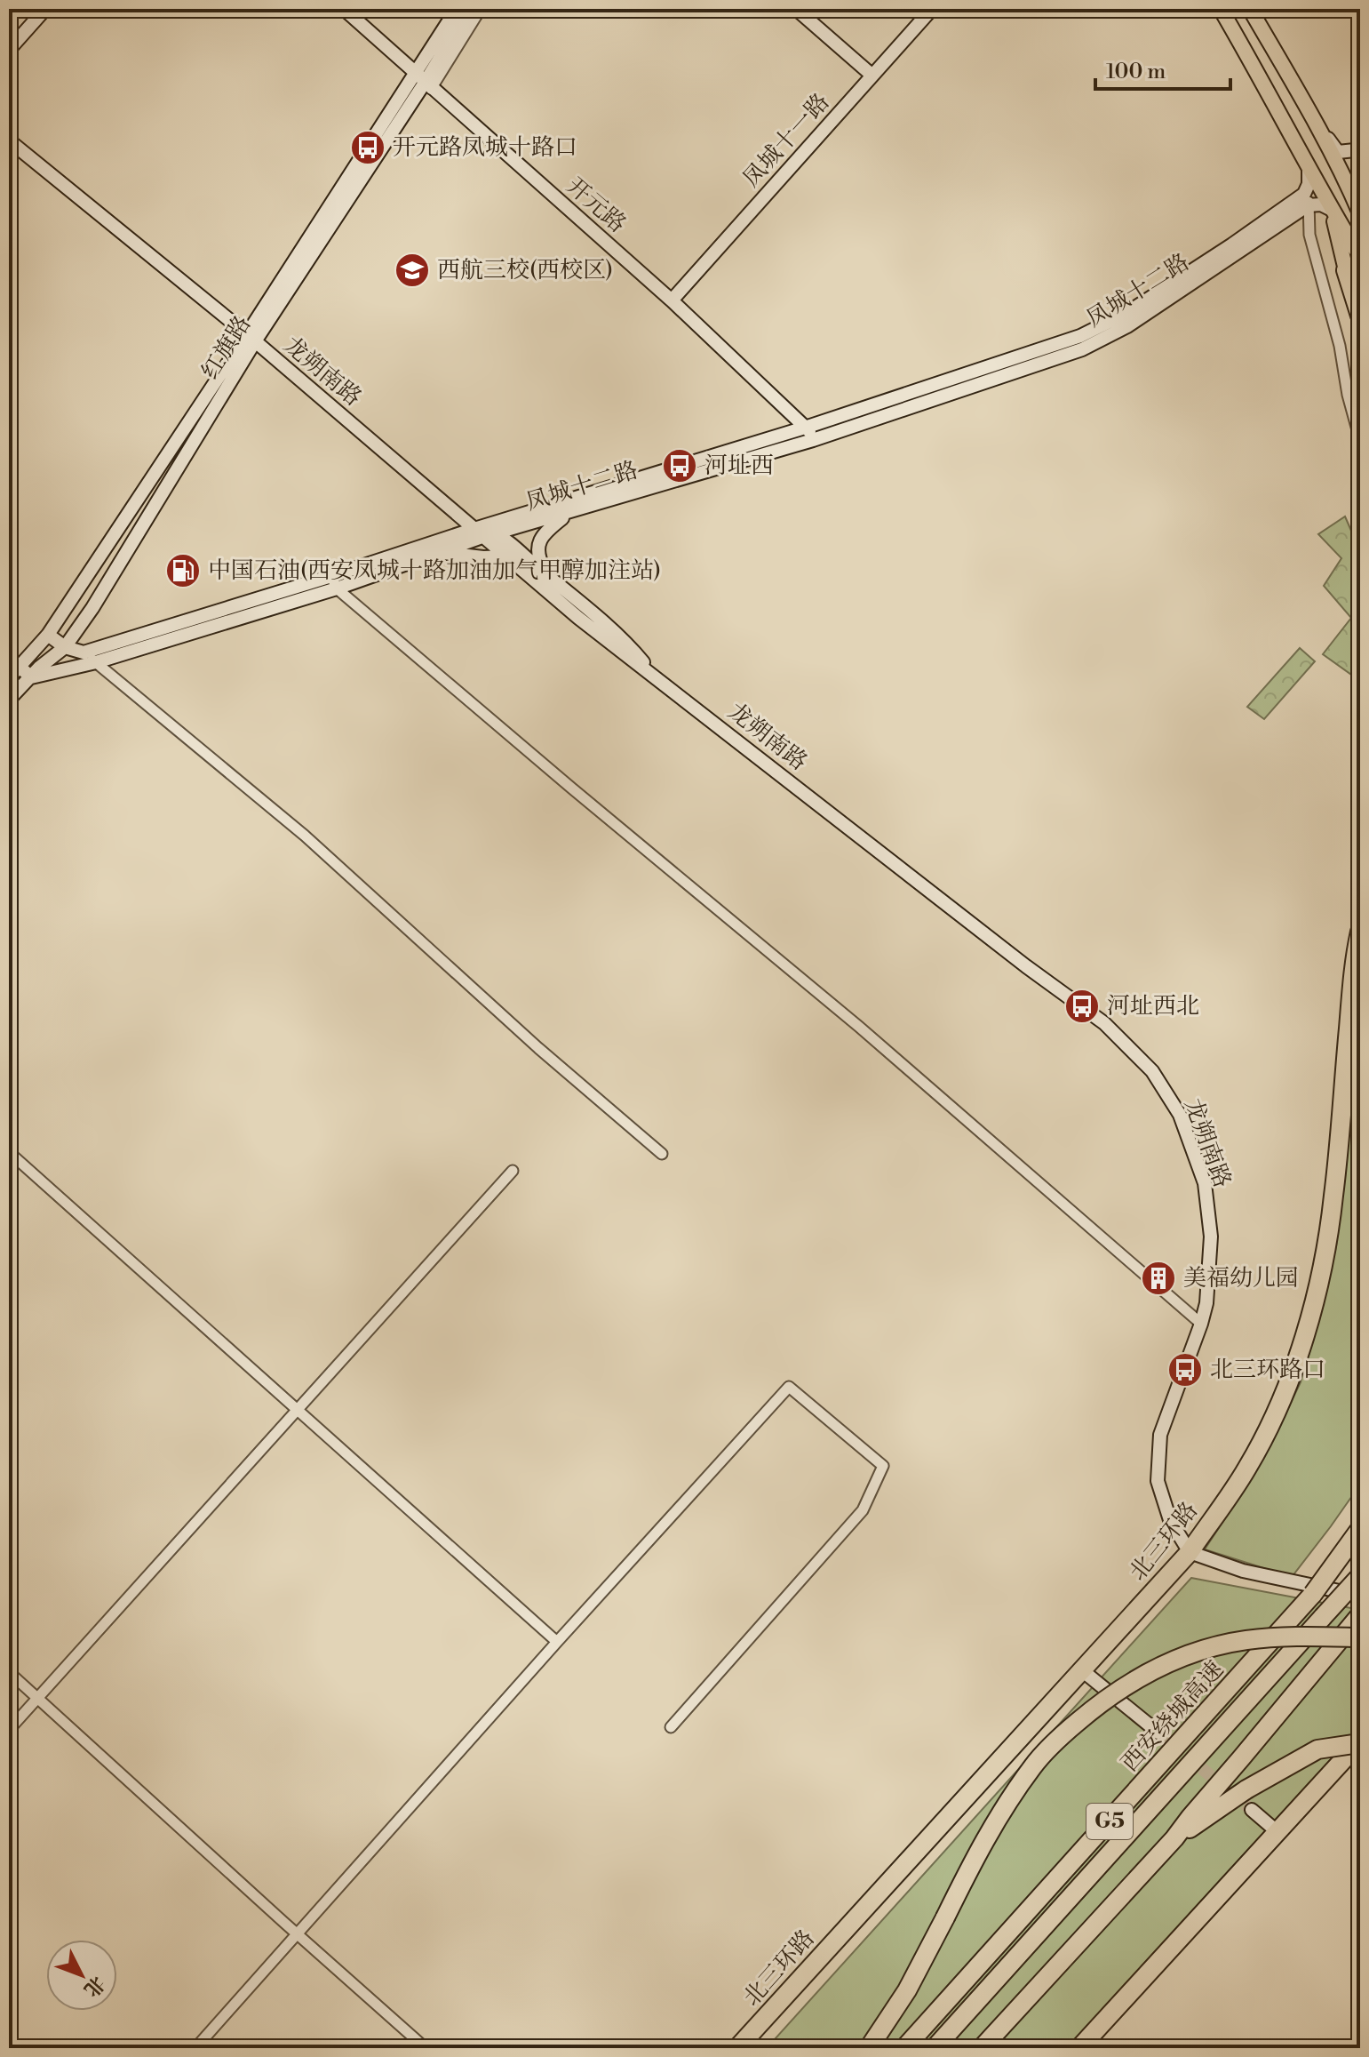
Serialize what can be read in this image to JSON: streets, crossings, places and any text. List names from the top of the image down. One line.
{"streets":{"highway":["北三环路","西安绕城高速","G5"],"street":["凤城十一路","开元路","凤城十二路","红旗路","龙朔南路"]},"crossings":[["凤城十一路","开元路"],["开元路","凤城十二路"],["开元路","红旗路"],["凤城十二路","红旗路"],["凤城十二路","龙朔南路"],["红旗路","龙朔南路"],["龙朔南路","北三环路"]],"places":{"bus stop":["开元路凤城十路口","河址西","河址西北","北三环路口"],"school or university":["西航三校(西校区)"],"fuel station":["中国石油(西安凤城十路加油加气甲醇加注站)"],"building":["美福幼儿园"]},"scale_bar":"100 m","north":"bottom right"}
